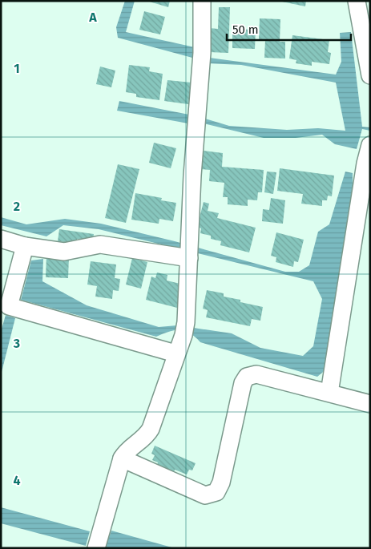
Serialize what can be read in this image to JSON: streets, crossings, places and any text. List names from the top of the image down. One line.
{"scale_bar":"50 m","grid":{"columns":["A"],"rows":["1","2","3","4"]}}
